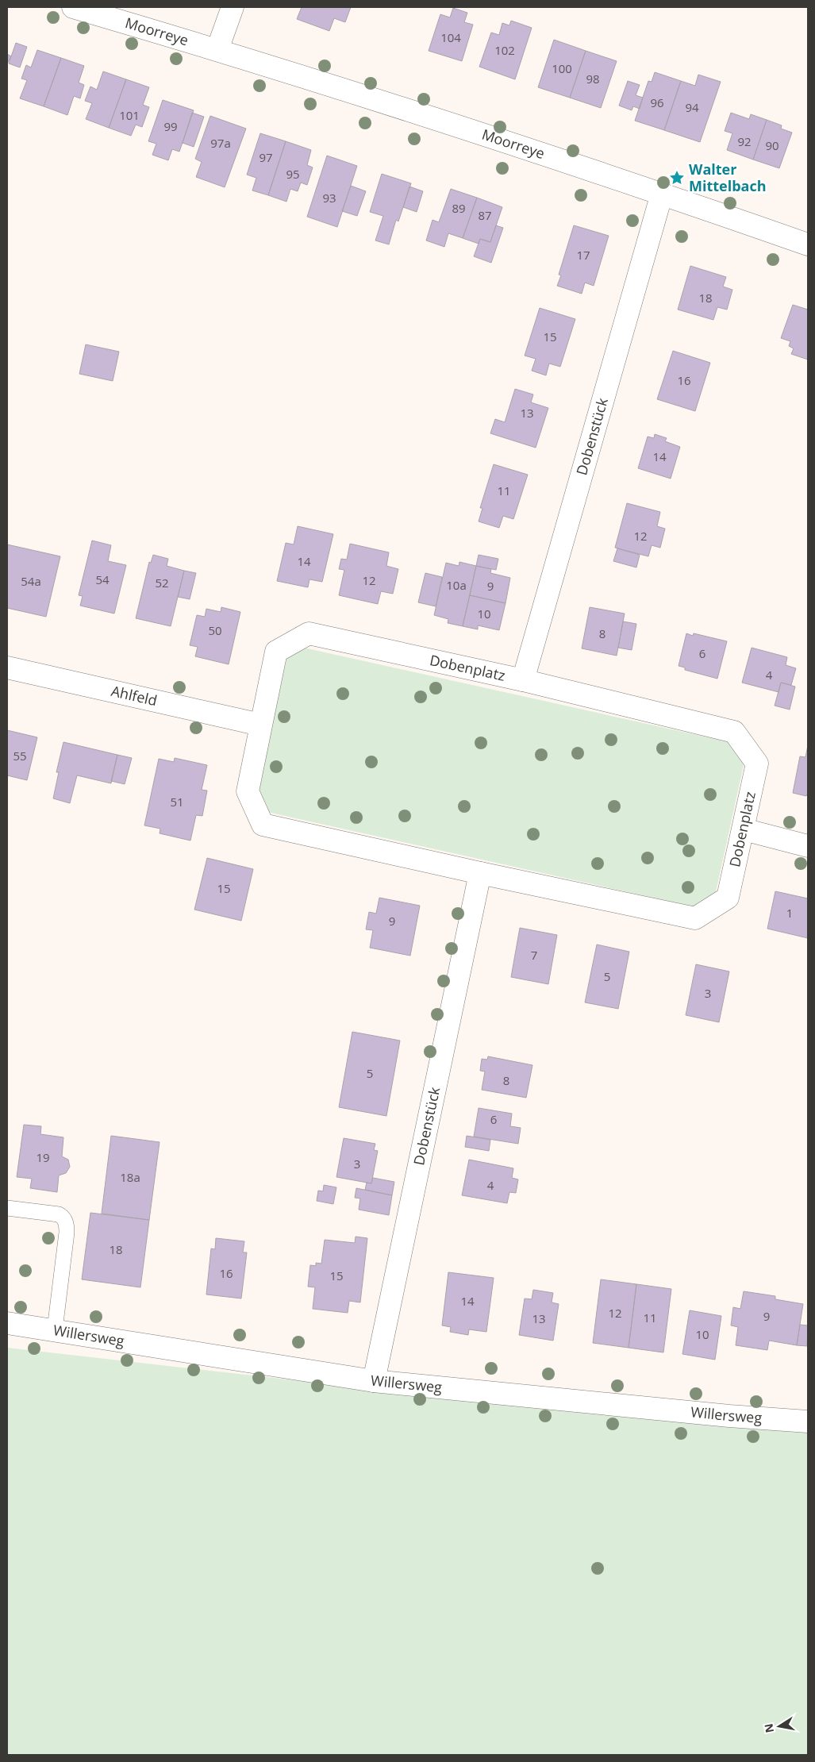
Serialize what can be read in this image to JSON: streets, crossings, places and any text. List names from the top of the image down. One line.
{"streets":{"street":["Moorreye","Dobenstück","Dobenplatz","Ahlfeld","Willersweg"]},"crossings":[["Moorreye","Dobenstück"],["Dobenstück","Dobenplatz"],["Dobenstück","Willersweg"],["Dobenplatz","Ahlfeld"]],"places":{"place":["Walter Mittelbach"]},"house_numbers":["104","102","100","98","96","94","101","99","92","97a","90","97","95","93","89","87","17","18","15","16","13","14","11","12","14","54","12","54a","52","10a","9","10","50","8","6","4","55","51","15","1","9","7","5","3","5","8","6","19","3","18a","4","18","16","15","14","12","9","11","13","10"],"north":"left"}
